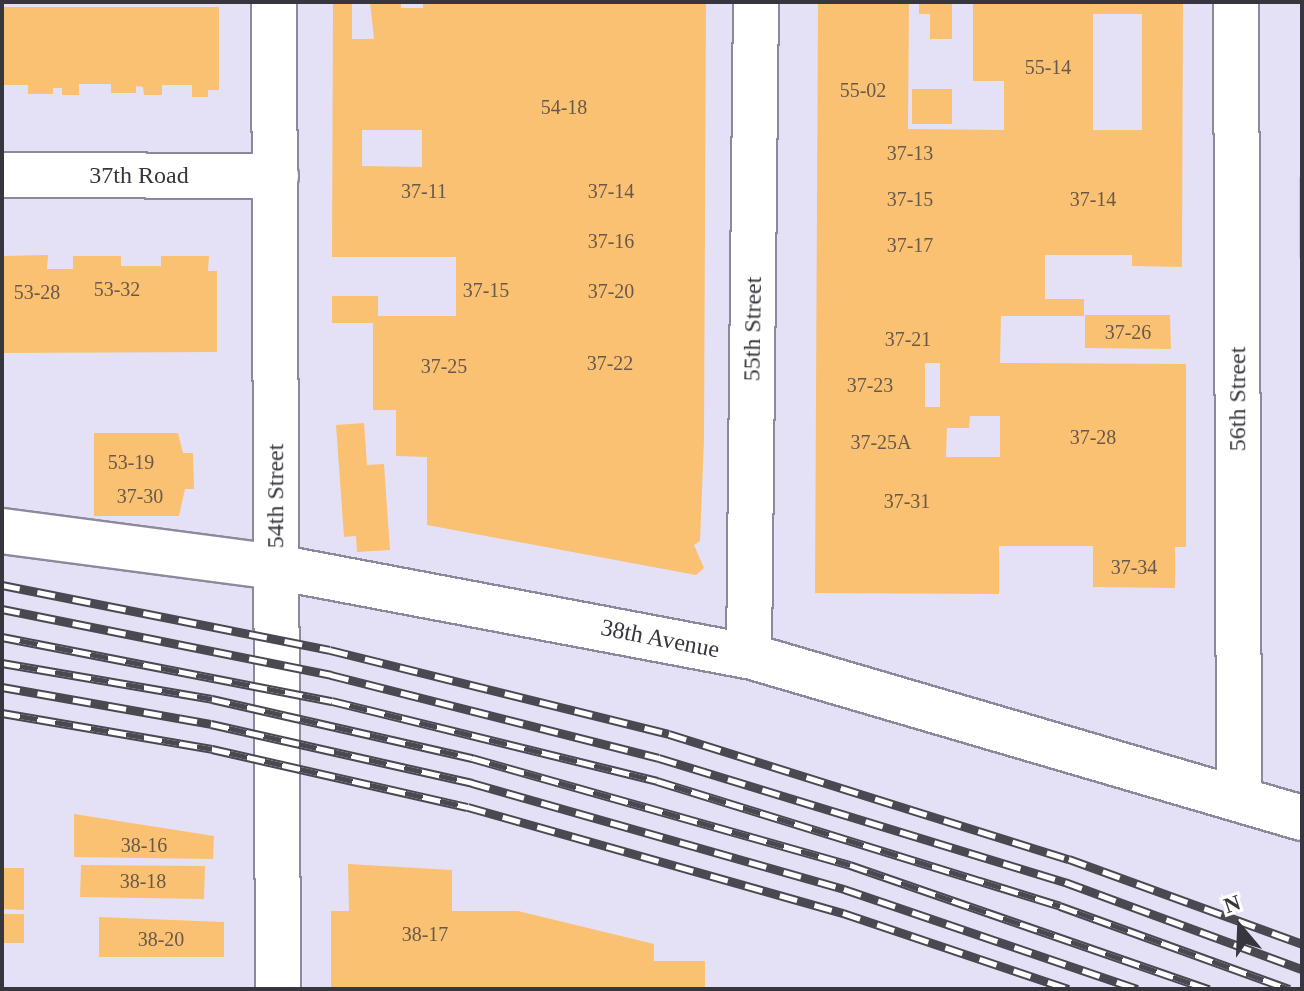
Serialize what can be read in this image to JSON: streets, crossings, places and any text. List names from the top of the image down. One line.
{"streets":{"street":["37th Road","55th Street","56th Street","54th Street","38th Avenue"]},"crossings":[["37th Road","54th Street"],["55th Street","38th Avenue"],["56th Street","38th Avenue"],["54th Street","38th Avenue"]],"house_numbers":["55-14","55-02","54-18","37-13","37-11","37-14","37-15","37-14","37-16","37-17","53-32","37-15","37-20","53-28","37-26","37-21","37-22","37-25","37-23","37-28","37-25A","53-19","37-30","37-31","37-34","38-16","38-18","38-17","38-20"],"north":"top"}
